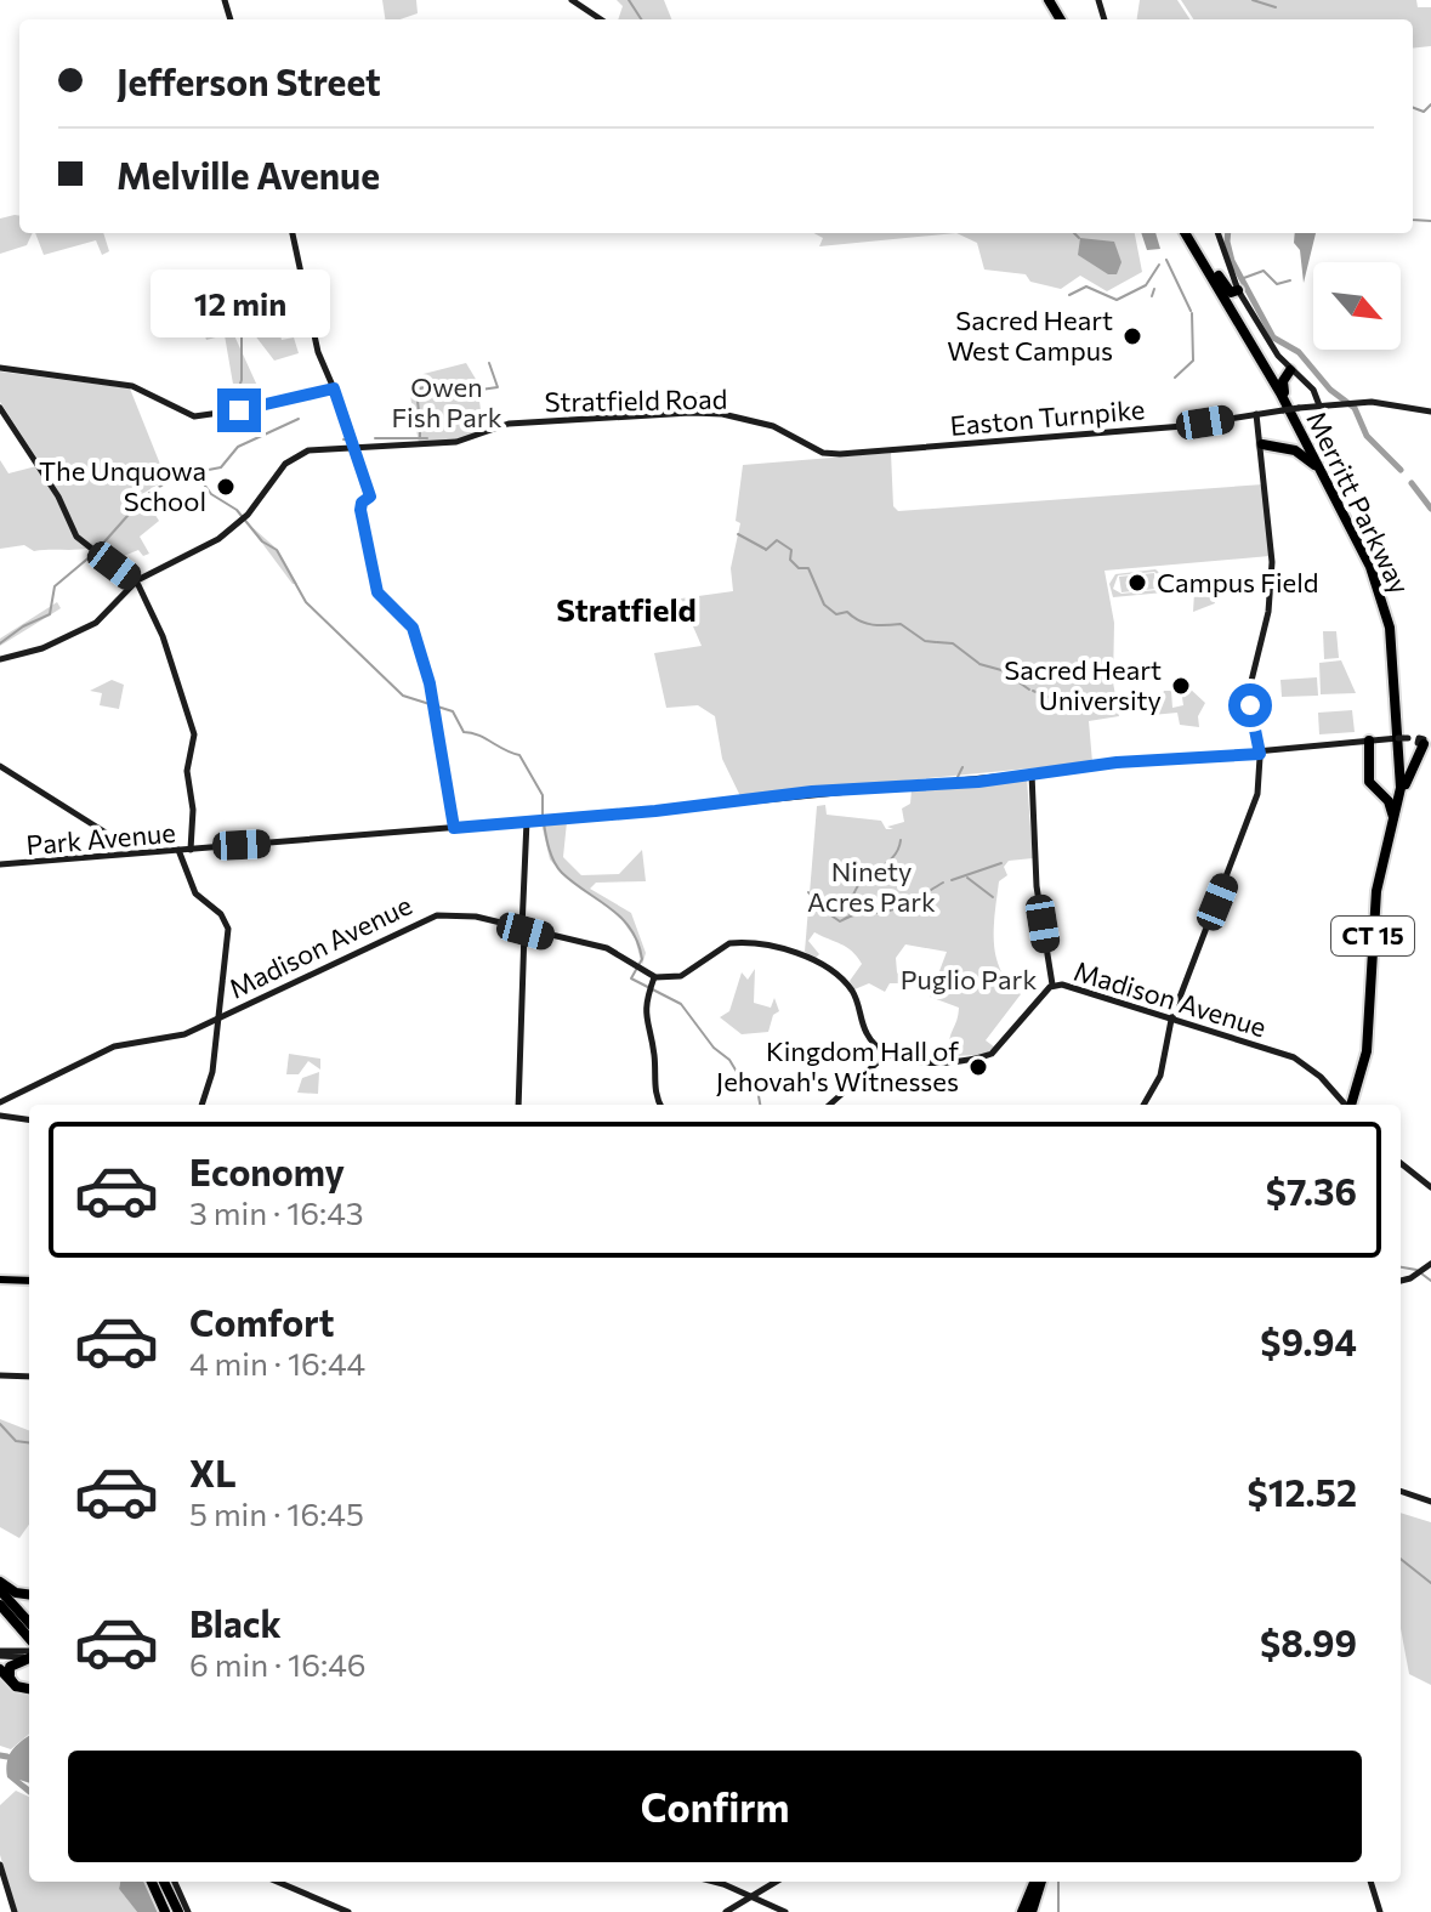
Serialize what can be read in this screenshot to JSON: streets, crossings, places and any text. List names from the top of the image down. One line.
{"streets":{"highway":["Merritt Parkway","CT 15"],"main road":["Stratfield Road","Easton Turnpike","Park Avenue","Madison Avenue"]},"crossings":[["Stratfield Road","Easton Turnpike"],["Easton Turnpike","Merritt Parkway"],["Merritt Parkway","Park Avenue"]],"districts":["Stratfield"],"parks":["Owen Fish Park","Ninety Acres Park","Puglio Park"],"places":["Sacred Heart West Campus","The Unquowa School","Campus Field","Sacred Heart University","Kingdom Hall of Jehovah's Witnesses"],"north":"bottom right","page":{"banner":["Jefferson Street","Melville Avenue"],"bubble":"12 min","list":[{"name":"Economy","note":"3 min · 16:43","value":"$7.36"},{"name":"Comfort","note":"4 min · 16:44","value":"$9.94"},{"name":"XL","note":"5 min · 16:45","value":"$12.52"},{"name":"Black","note":"6 min · 16:46","value":"$8.99"}],"buttons":"Confirm"}}
